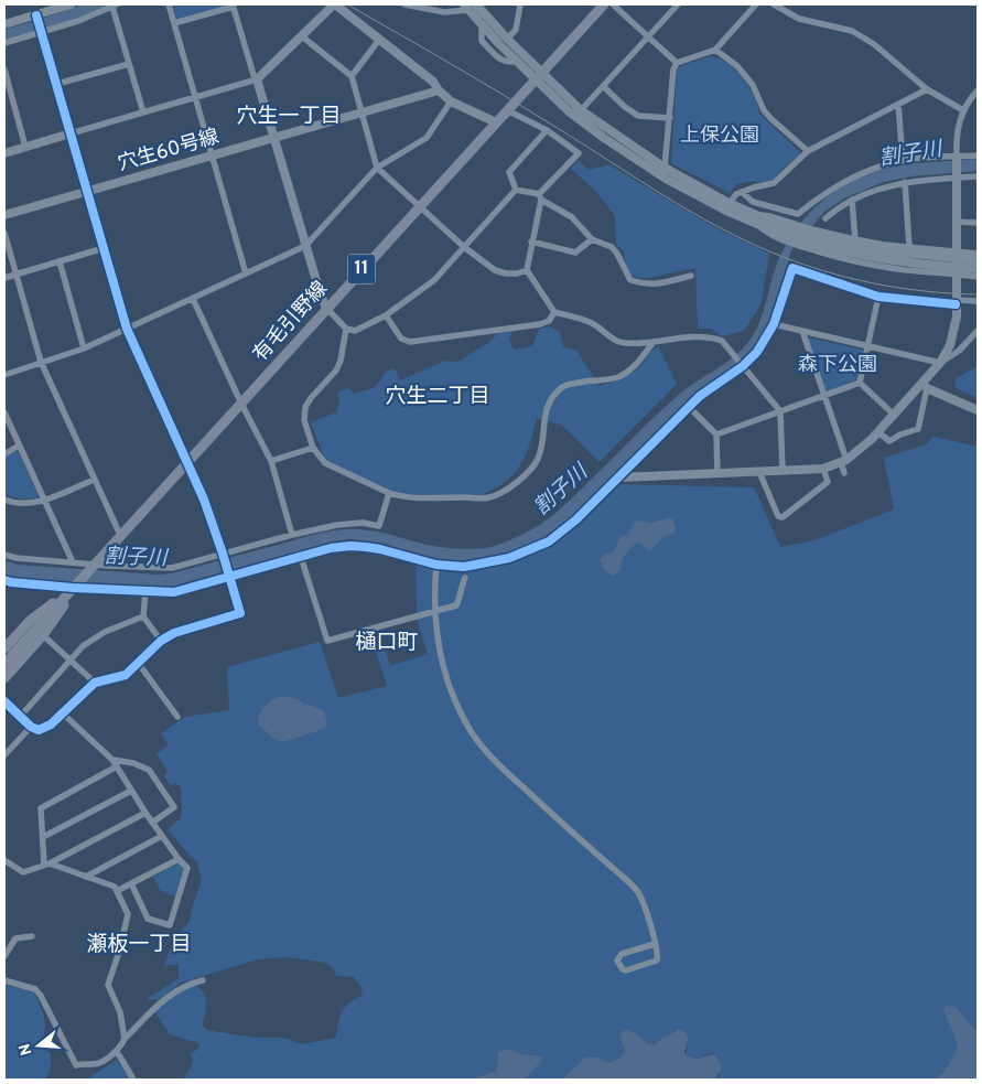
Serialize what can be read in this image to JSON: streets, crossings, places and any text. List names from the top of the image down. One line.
{"streets":{"main road":["11","有毛引野線"],"street":["穴生60号線"]},"districts":["穴生一丁目","穴生二丁目","樋口町","瀬板一丁目"],"water":["割子川"],"parks":["上保公園","森下公園"],"north":"left"}
